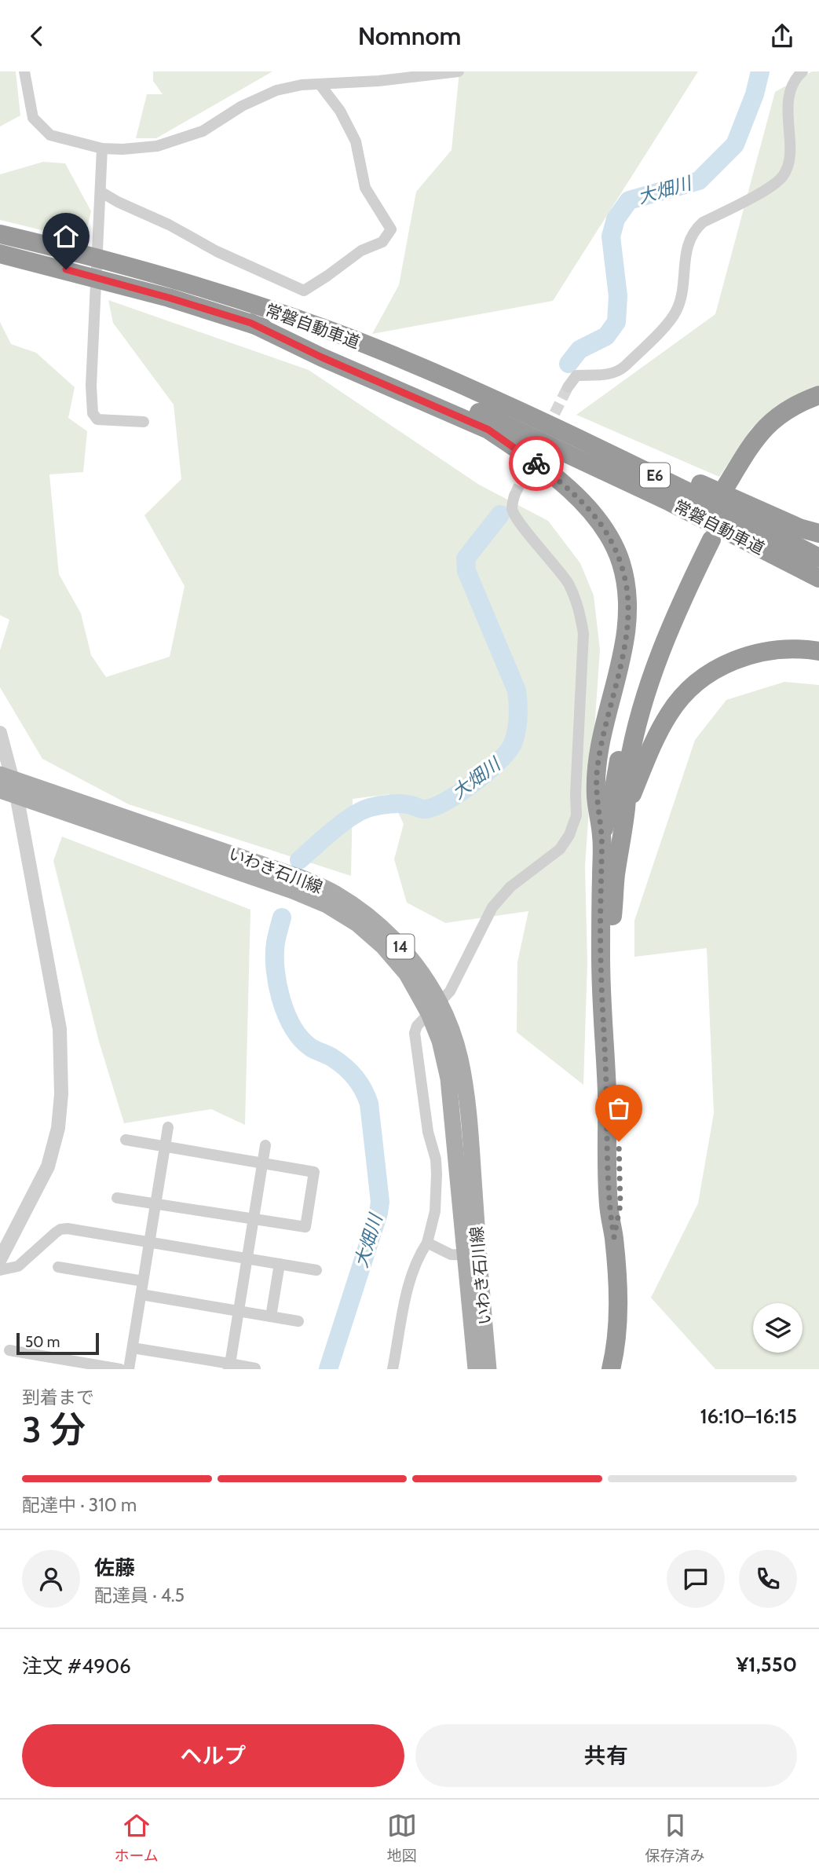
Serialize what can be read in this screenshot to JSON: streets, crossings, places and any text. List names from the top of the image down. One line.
{"streets":{"highway":["常磐自動車道","E6"],"main road":["いわき石川線","14"]},"water":["大畑川"],"scale_bar":"50 m","page":{"header":"Nomnom","scale":"50 m","heading":["3 分","到着まで","16:10–16:15"],"panel":["佐藤","配達員 · 4.5","注文 #4906","¥1,550"],"bar":"配達中 · 310 m","buttons":["ヘルプ","共有"],"tabs":["ホーム","地図","保存済み"]}}
